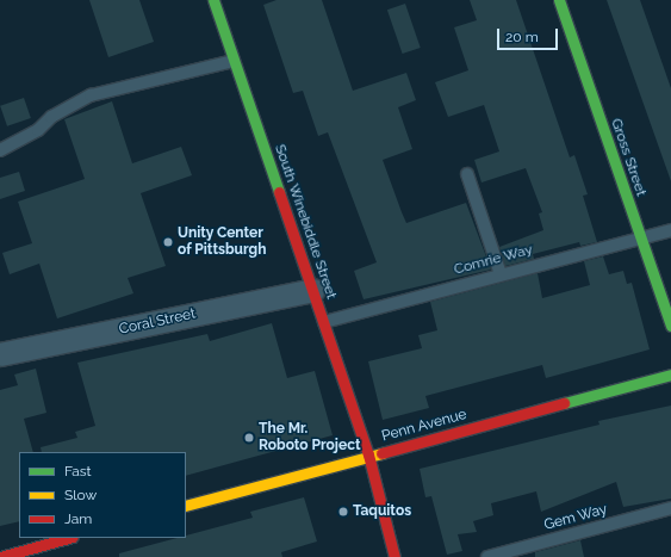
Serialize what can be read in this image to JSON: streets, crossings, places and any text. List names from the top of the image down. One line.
{"streets":{"street":["Gross Street","South Winebiddle Street","Coral Street","Penn Avenue"],"lane":["Comrie Way","Gem Way"]},"crossings":[["Gross Street","Comrie Way"],["South Winebiddle Street","Comrie Way"],["South Winebiddle Street","Coral Street"],["South Winebiddle Street","Penn Avenue"]],"places":["Unity Center of Pittsburgh","The Mr. Roboto Project","Taquitos"],"legend":["Fast","Slow","Jam"],"scale_bar":"20 m"}
